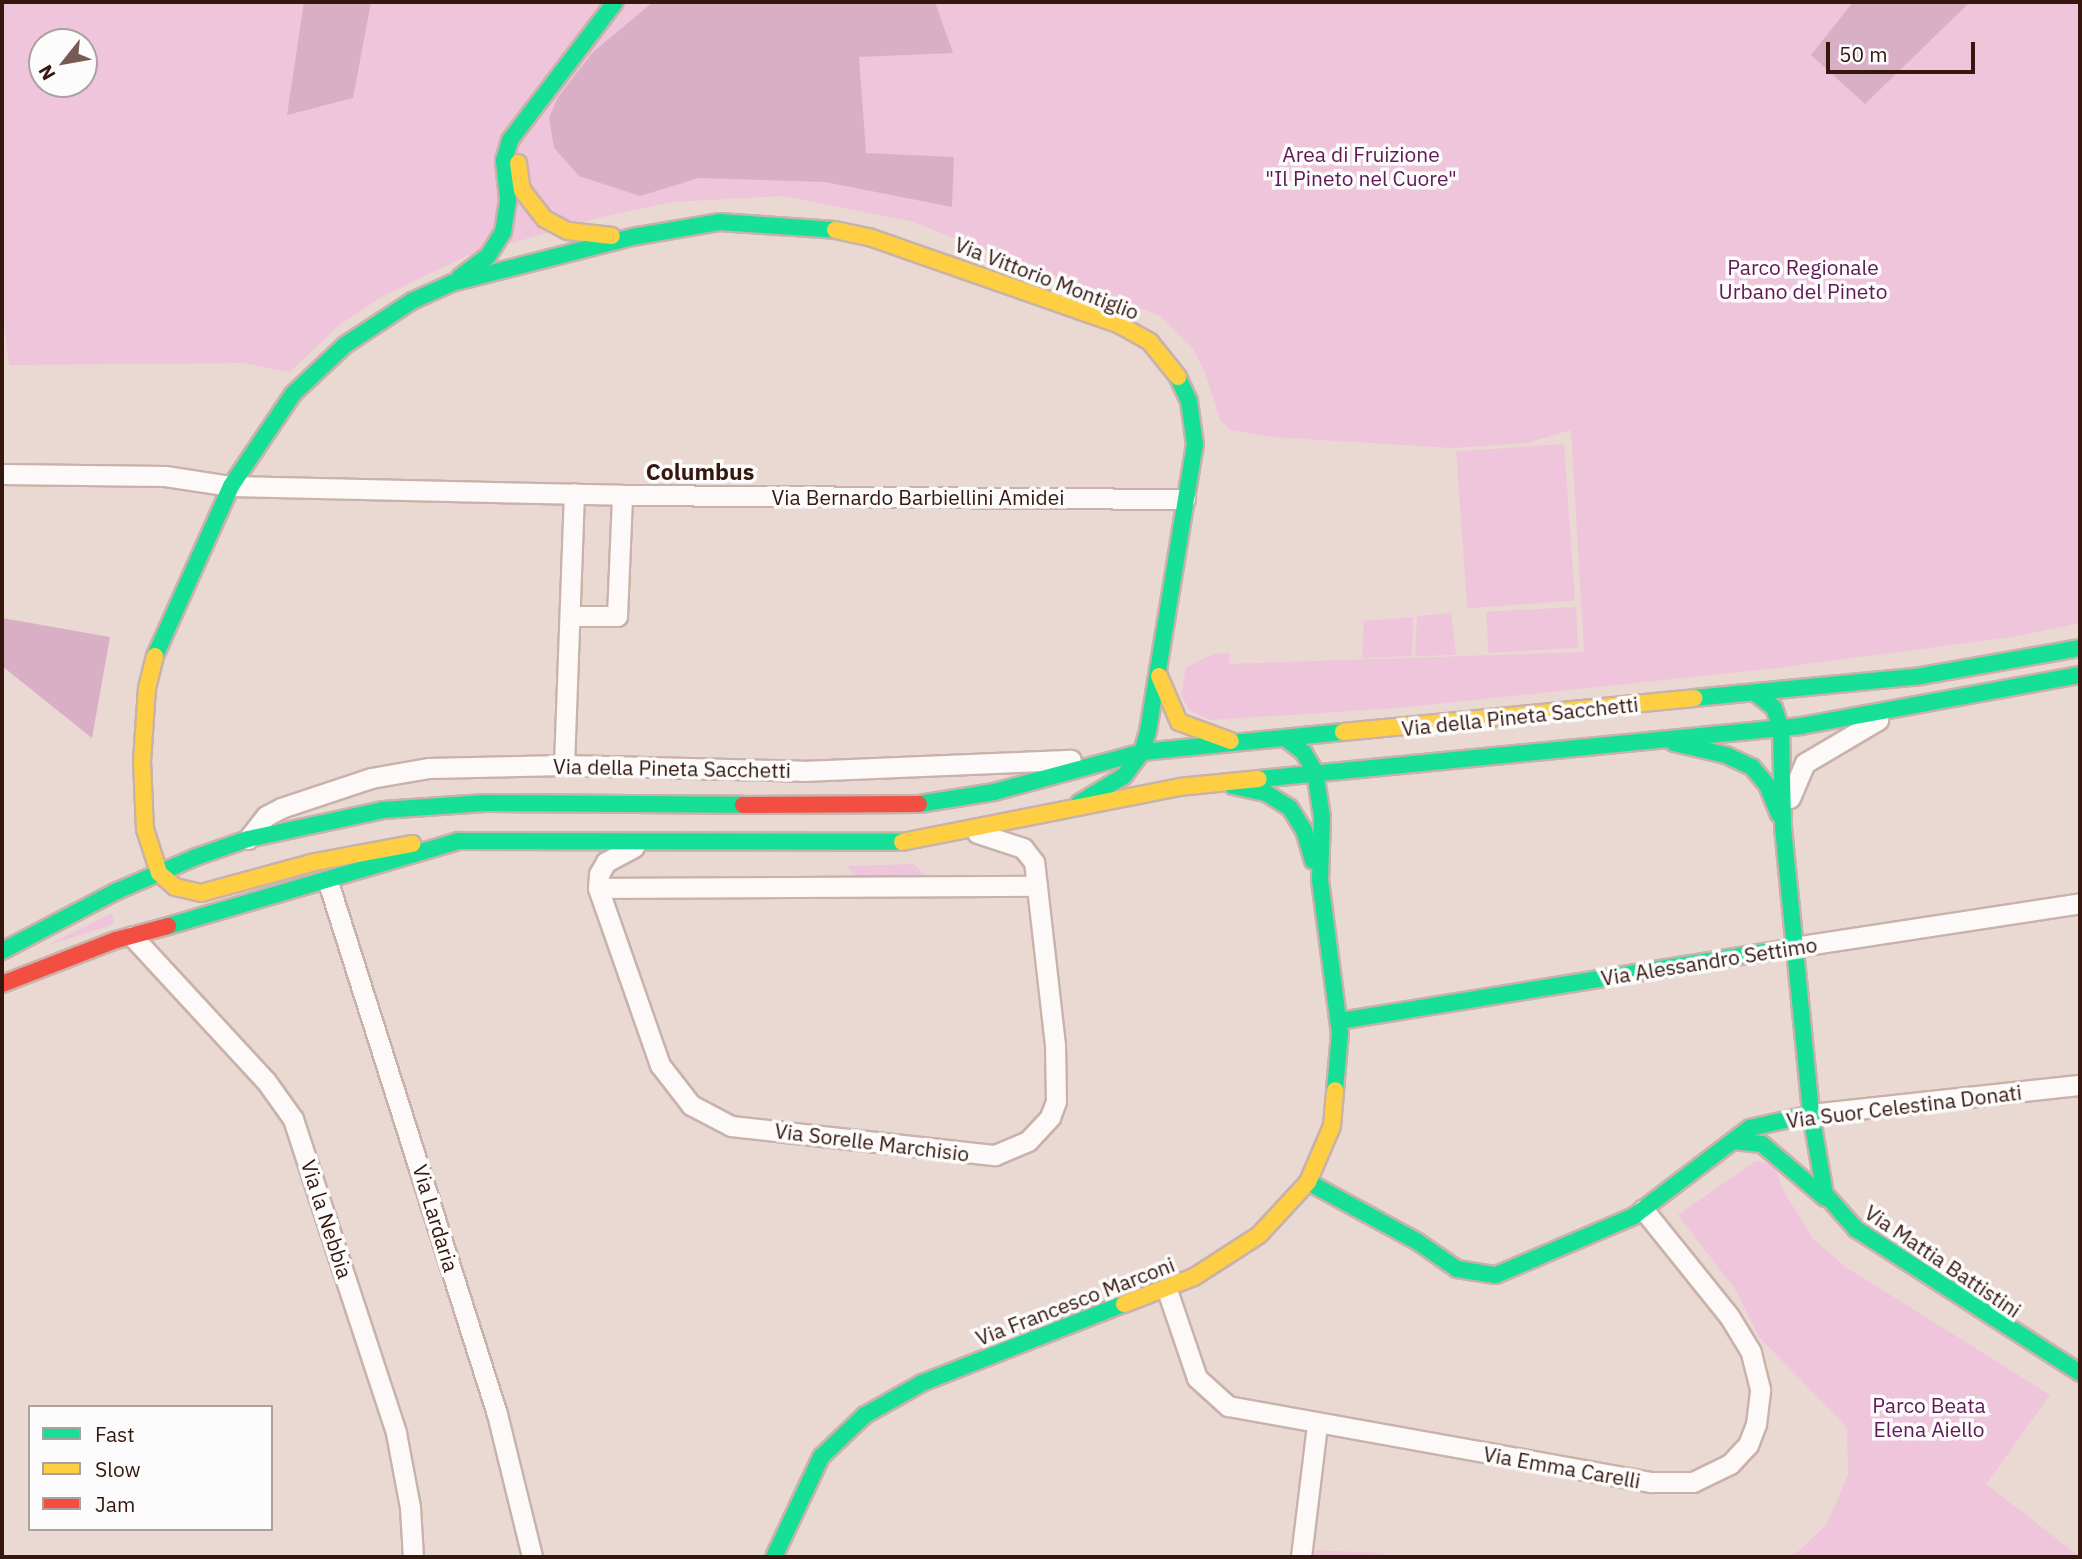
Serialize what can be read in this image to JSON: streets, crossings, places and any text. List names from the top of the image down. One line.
{"streets":{"street":["Via Vittorio Montiglio","Via Bernardo Barbiellini Amidei","Via della Pineta Sacchetti","Via Alessandro Settimo","Via Suor Celestina Donati","Via Sorelle Marchisio","Via Lardaria","Via la Nebbia","Via Mattia Battistini","Via Francesco Marconi","Via Emma Carelli"]},"crossings":[["Via Vittorio Montiglio","Via Bernardo Barbiellini Amidei"],["Via Vittorio Montiglio","Via della Pineta Sacchetti"],["Via della Pineta Sacchetti","Via Sorelle Marchisio"],["Via della Pineta Sacchetti","Via Lardaria"],["Via della Pineta Sacchetti","Via la Nebbia"],["Via della Pineta Sacchetti","Via Mattia Battistini"],["Via della Pineta Sacchetti","Via Francesco Marconi"],["Via Alessandro Settimo","Via Mattia Battistini"],["Via Alessandro Settimo","Via Francesco Marconi"],["Via Suor Celestina Donati","Via Mattia Battistini"],["Via Suor Celestina Donati","Via Francesco Marconi"],["Via Suor Celestina Donati","Via Emma Carelli"],["Via Francesco Marconi","Via Emma Carelli"]],"districts":["Columbus"],"parks":["Area di Fruizione \"Il Pineto nel Cuore\"","Parco Regionale Urbano del Pineto","Parco Beata Elena Aiello"],"legend":["Fast","Slow","Jam"],"scale_bar":"50 m","north":"bottom left"}
